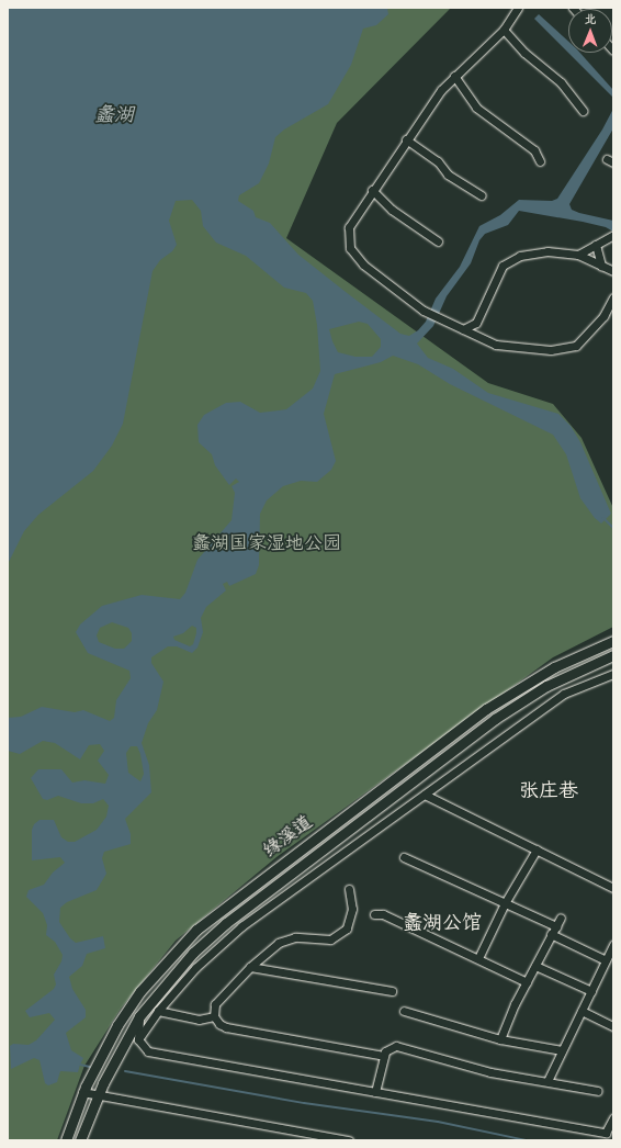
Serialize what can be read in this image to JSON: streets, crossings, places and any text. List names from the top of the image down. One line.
{"streets":{"main road":["缘溪道"]},"districts":["张庄巷","蠡湖公馆"],"water":["蠡湖"],"parks":["蠡湖国家湿地公园"],"north":"top"}
